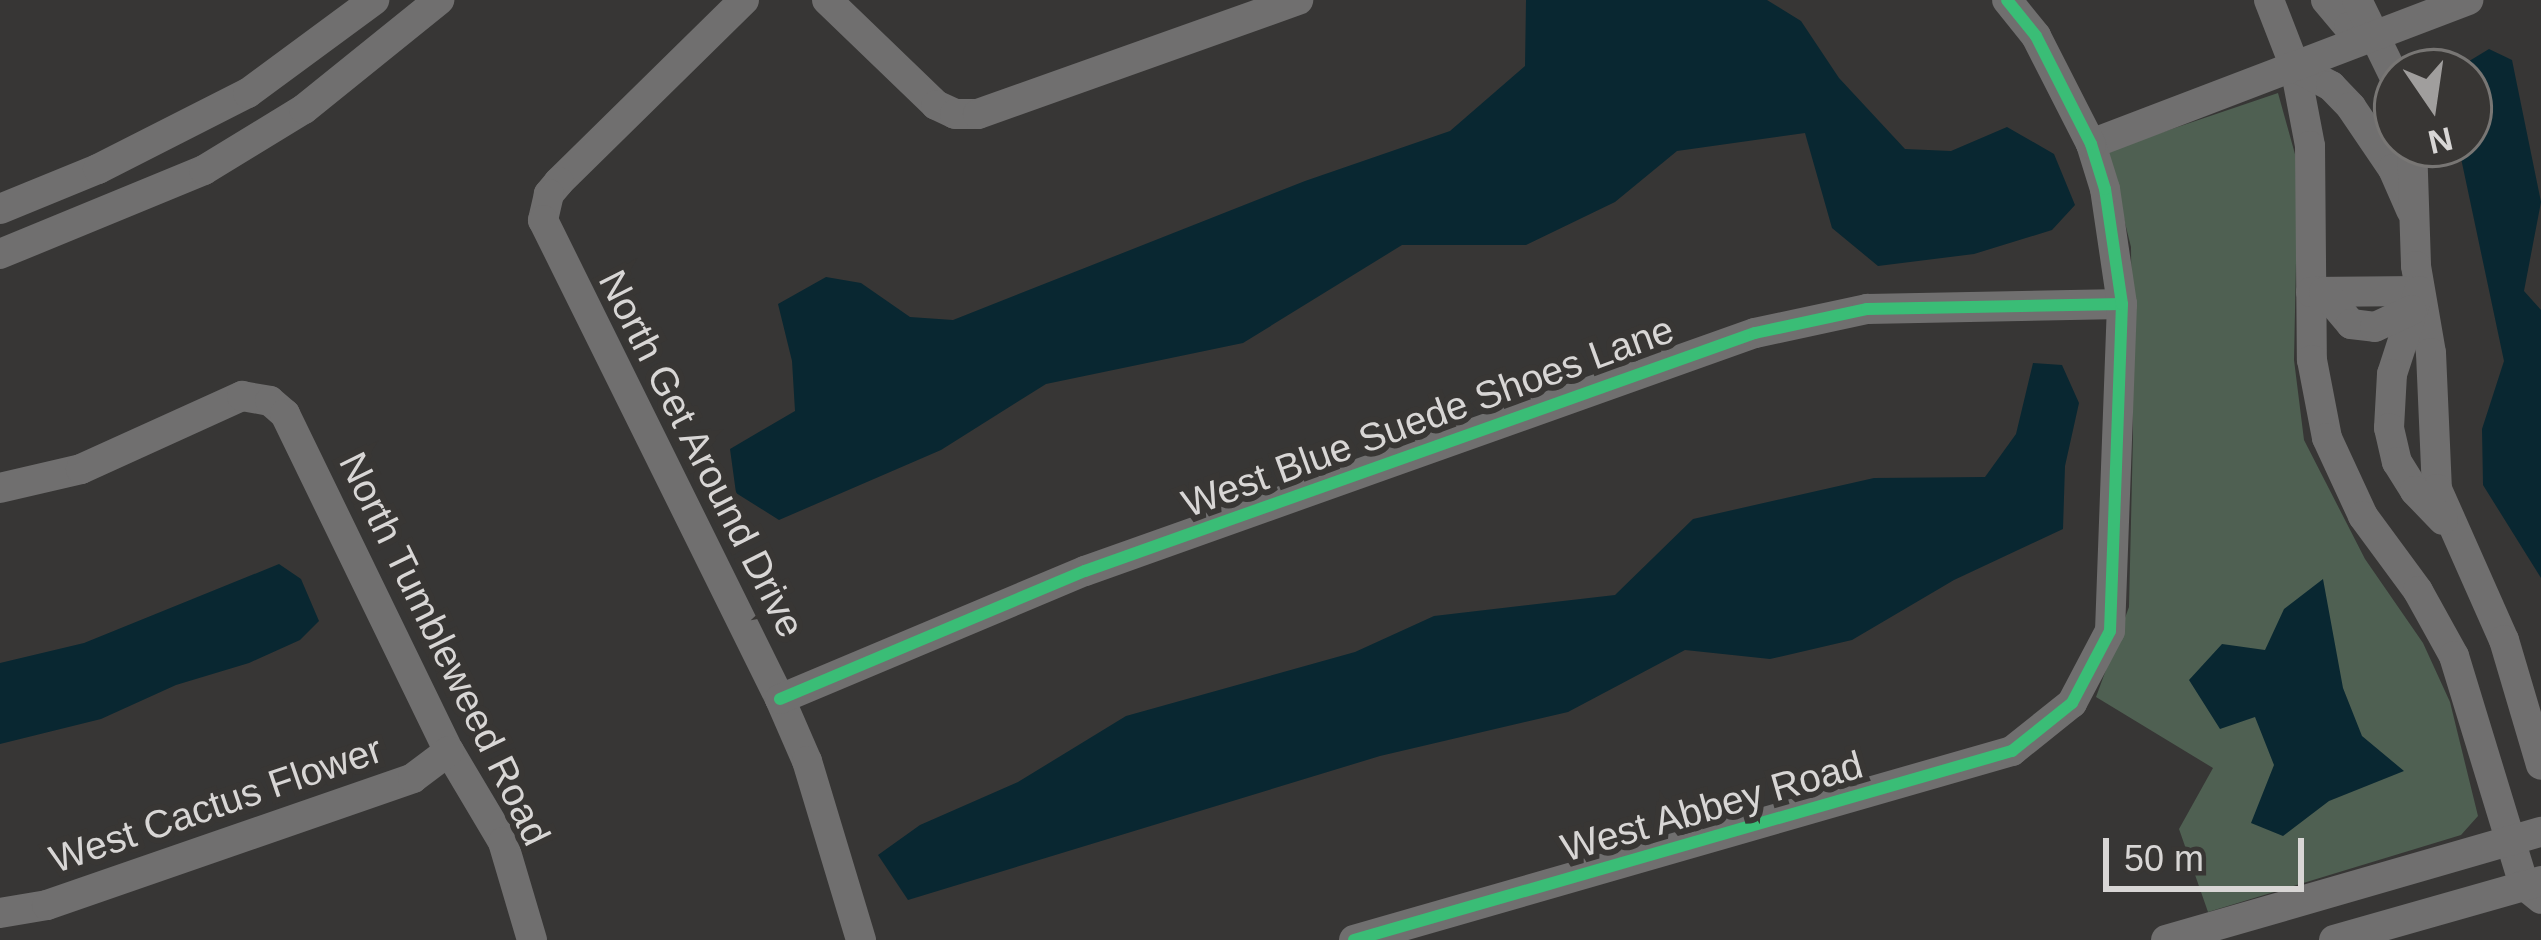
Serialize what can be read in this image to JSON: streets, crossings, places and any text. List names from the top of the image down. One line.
{"streets":{"street":["West Blue Suede Shoes Lane","North Get Around Drive","North Tumbleweed Road","West Cactus Flower","West Abbey Road"]},"crossings":[["West Blue Suede Shoes Lane","North Get Around Drive"],["West Blue Suede Shoes Lane","West Abbey Road"],["North Tumbleweed Road","West Cactus Flower"]],"scale_bar":"50 m","north":"bottom"}
